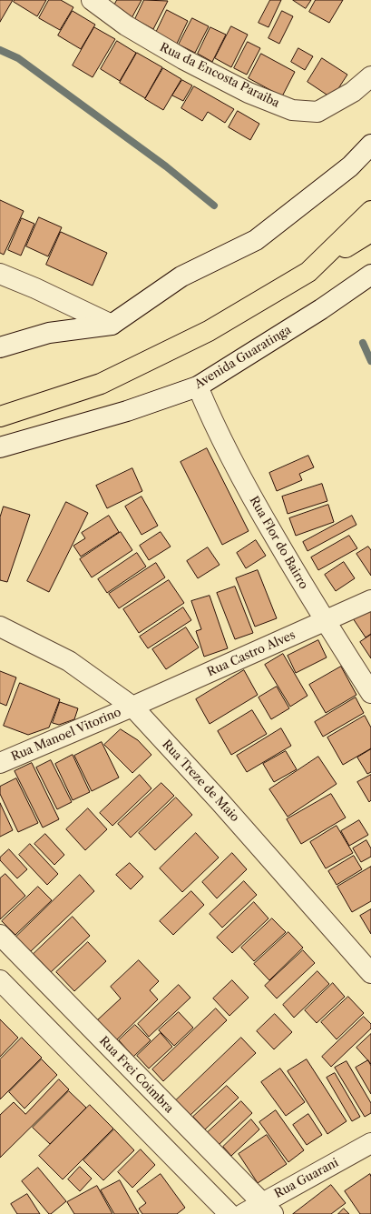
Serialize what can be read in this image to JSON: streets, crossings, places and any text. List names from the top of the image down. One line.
{"streets":{"street":["Rua da Encosta Paraiba","Avenida Guaratinga","Rua Flor do Bairro","Rua Castro Alves","Rua Manoel Vitorino","Rua Treze de Maio","Rua Frei Coimbra","Rua Guarani"]},"crossings":[["Avenida Guaratinga","Rua Flor do Bairro"],["Rua Flor do Bairro","Rua Castro Alves"],["Rua Castro Alves","Rua Manoel Vitorino"],["Rua Castro Alves","Rua Treze de Maio"],["Rua Manoel Vitorino","Rua Treze de Maio"],["Rua Frei Coimbra","Rua Guarani"]]}
